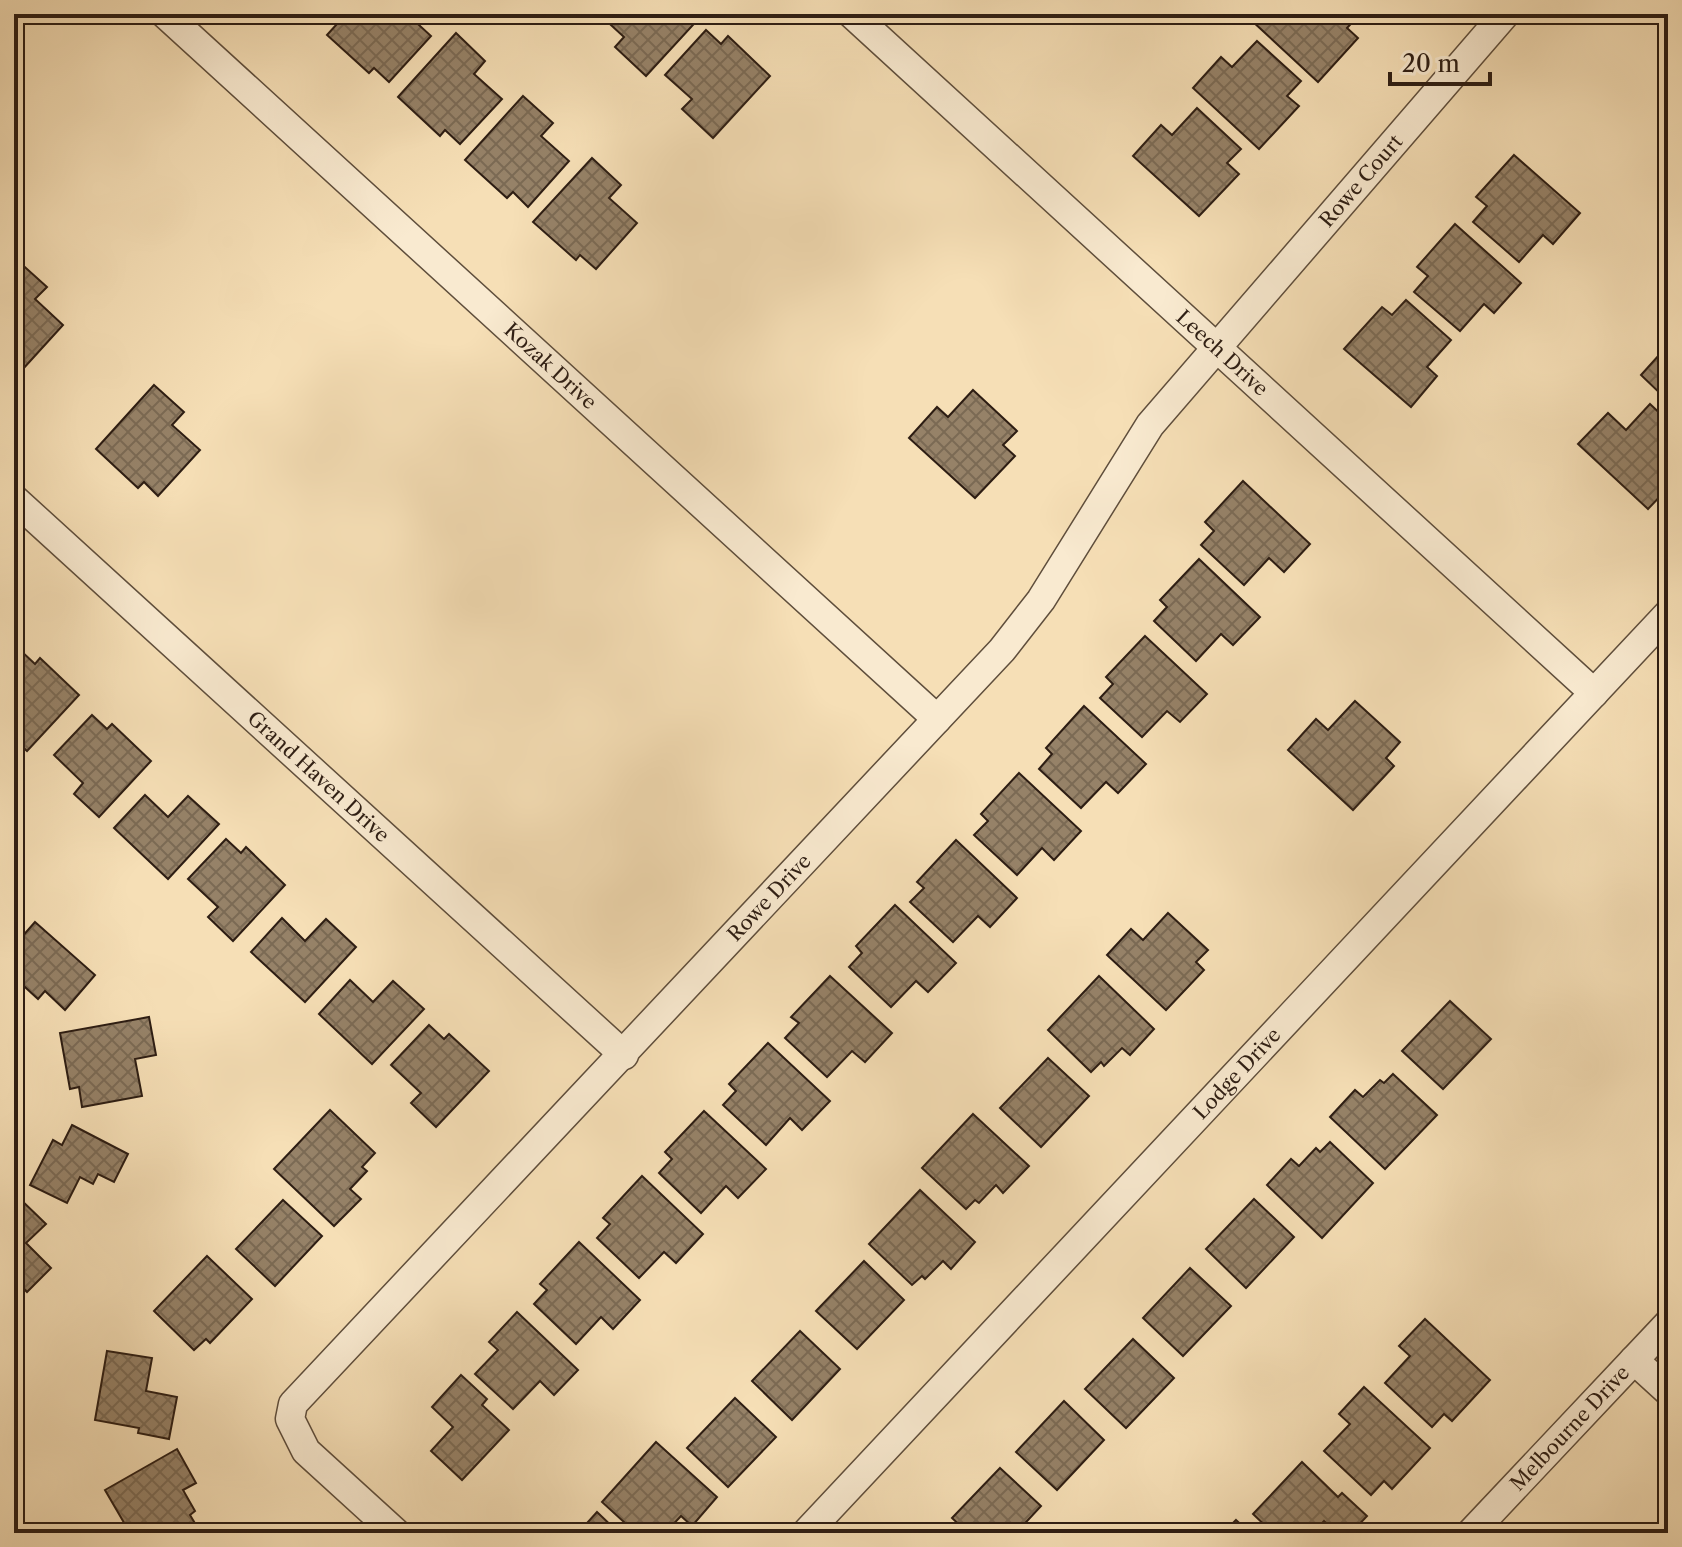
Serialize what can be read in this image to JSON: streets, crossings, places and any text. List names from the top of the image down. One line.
{"streets":{"street":["Rowe Court","Leech Drive","Kozak Drive","Grand Haven Drive","Rowe Drive","Lodge Drive","Melbourne Drive"]},"crossings":[["Rowe Court","Leech Drive"],["Rowe Court","Rowe Drive"],["Leech Drive","Rowe Drive"],["Leech Drive","Lodge Drive"],["Kozak Drive","Rowe Drive"],["Grand Haven Drive","Rowe Drive"]],"scale_bar":"20 m"}
